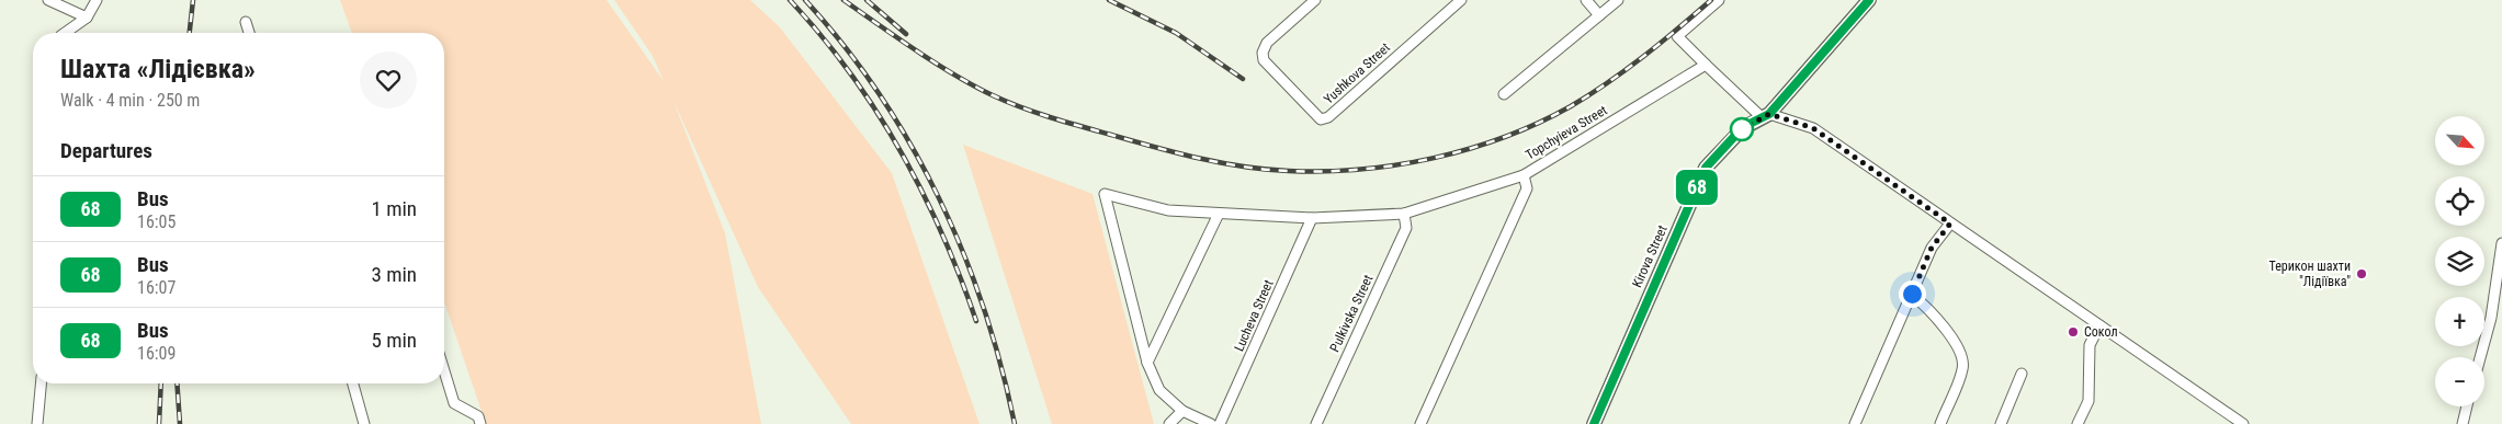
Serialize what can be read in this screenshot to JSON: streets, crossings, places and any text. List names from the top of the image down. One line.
{"streets":{"main road":["Kirova Street"],"street":["Yushkova Street","Topchyieva Street","Pulkivska Street","Lucheva Street"]},"places":["Терикон шахти \"Лідіївка\"","Сокол"],"lines":["bus line 68"],"north":"bottom right","page":{"on_map":"68","heading":[["Шахта «Лідієвка»","Walk · 4 min · 250 m"],"Departures"],"map_buttons":["+","−"],"list":[{"mark":"68","name":"Bus","note":"16:05","value":"1 min"},{"mark":"68","name":"Bus","note":"16:07","value":"3 min"},{"mark":"68","name":"Bus","note":"16:09","value":"5 min"}]}}
